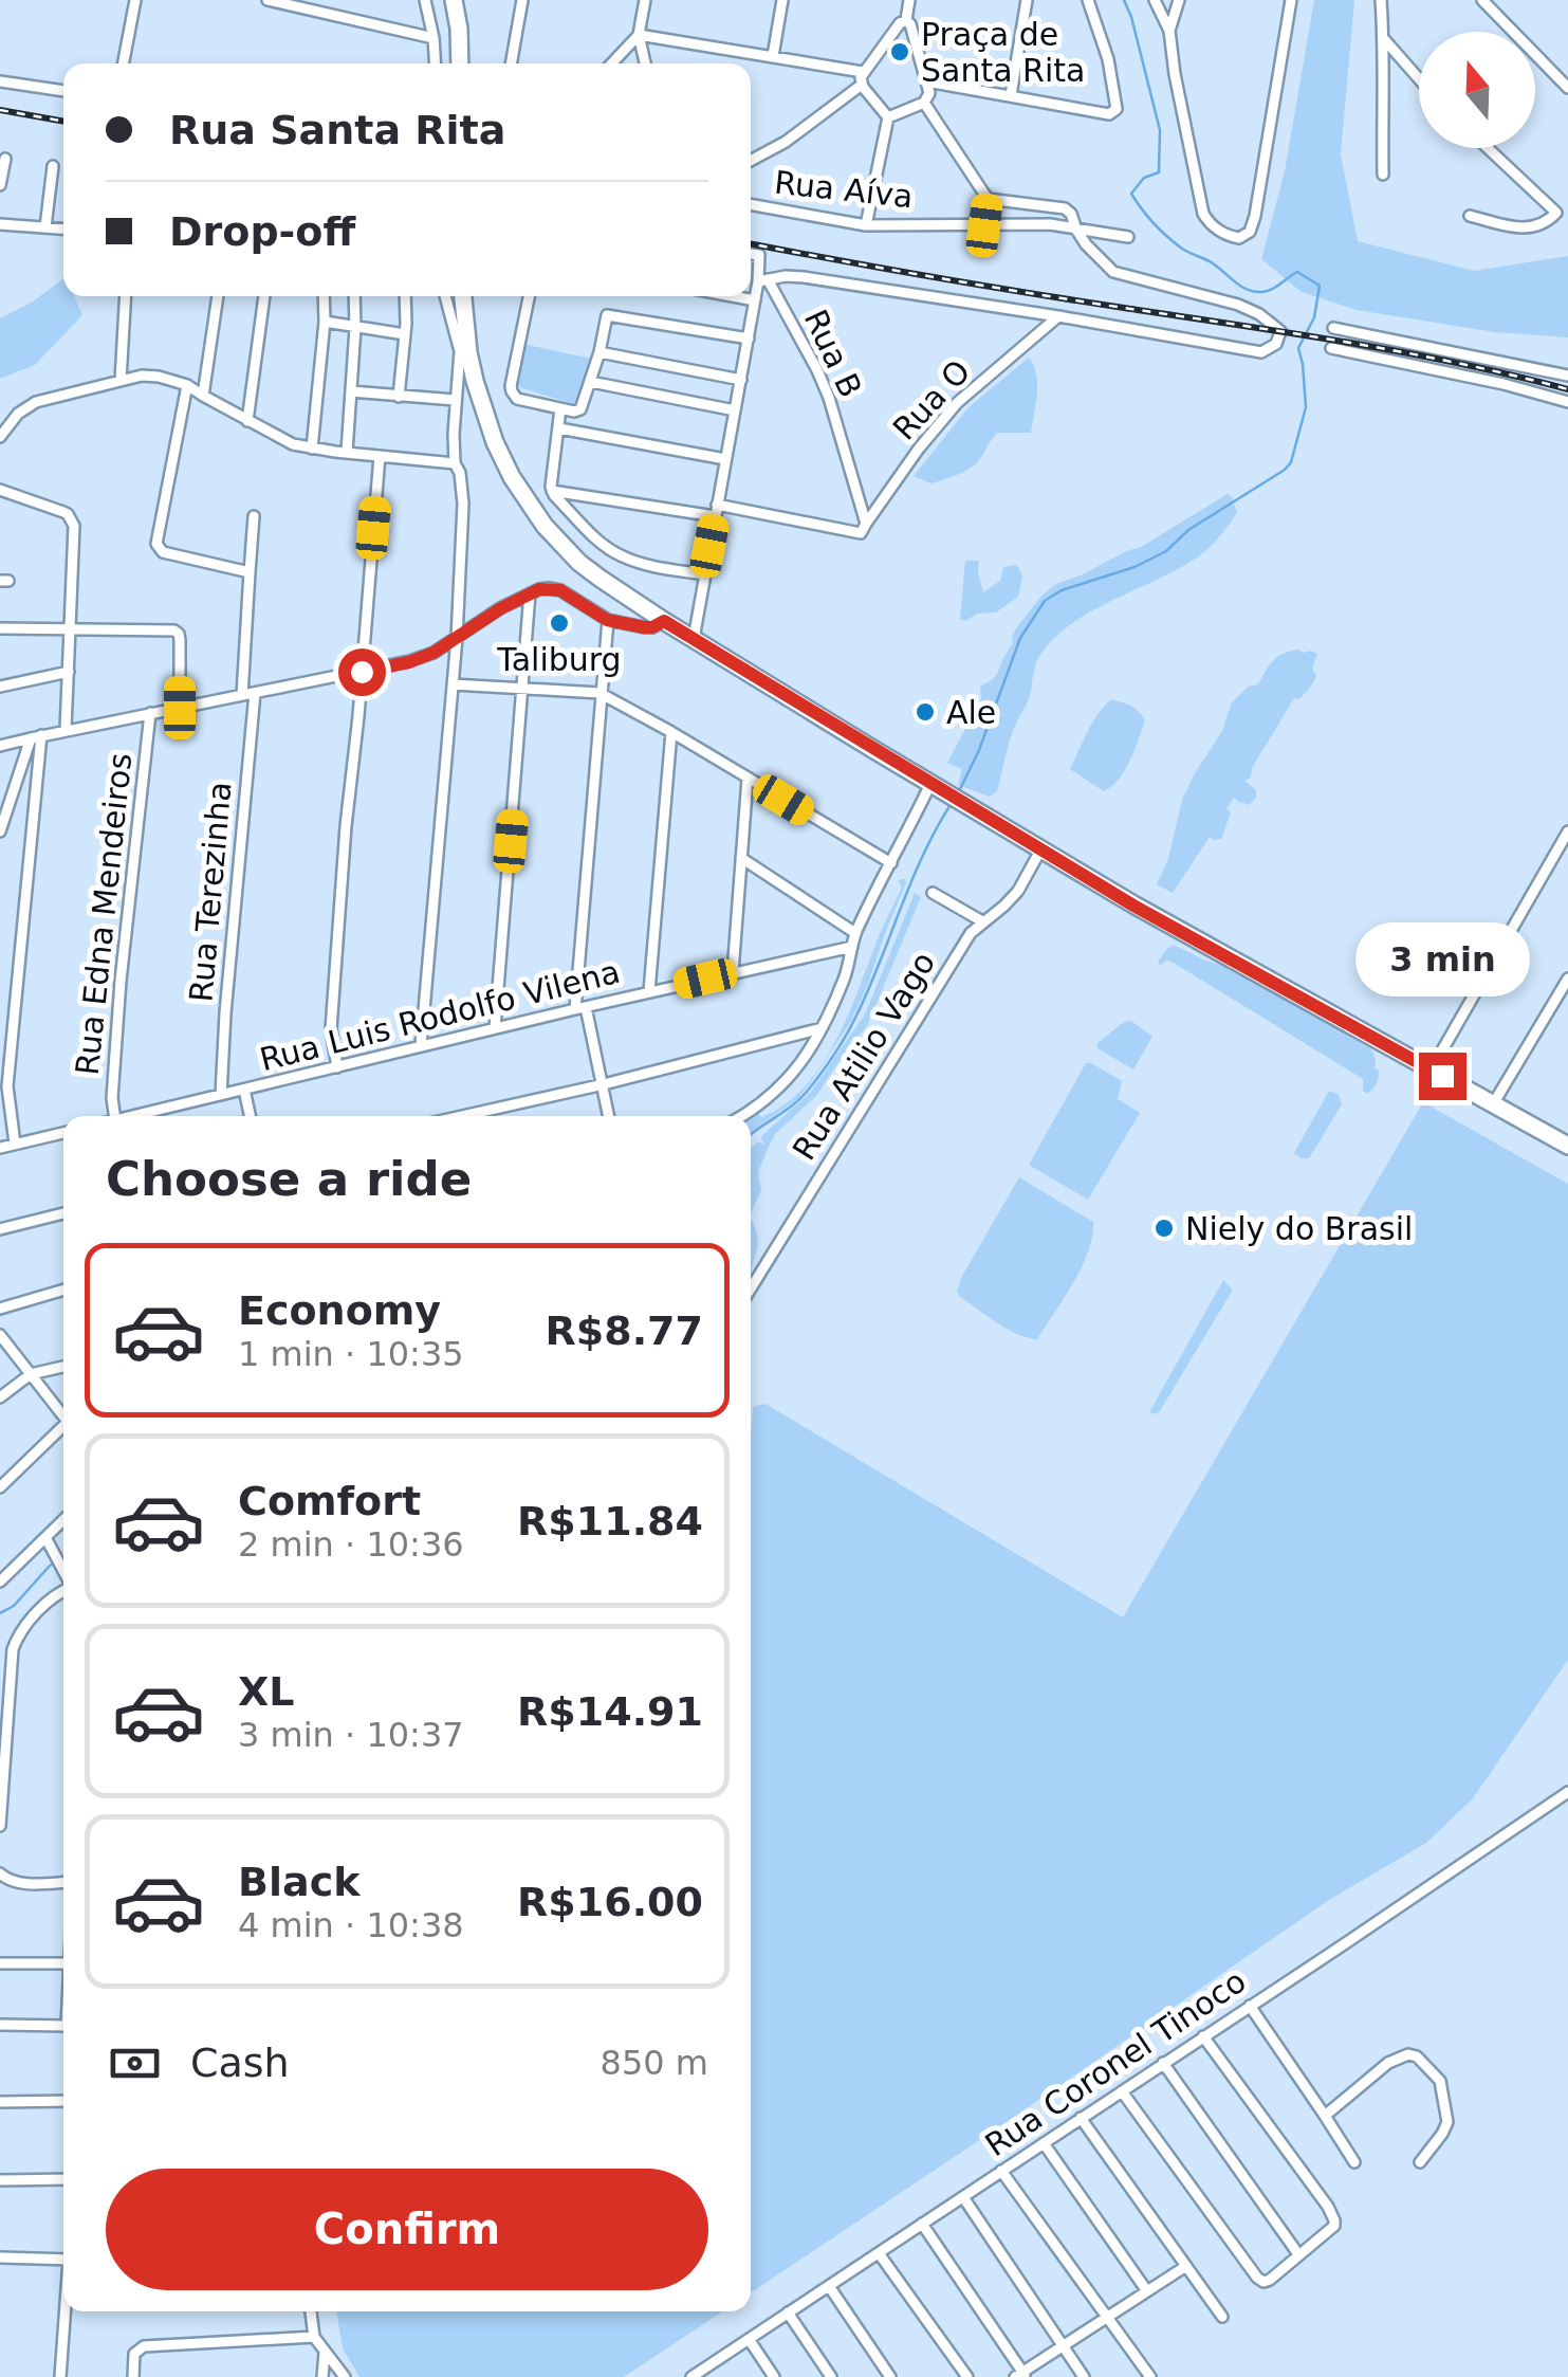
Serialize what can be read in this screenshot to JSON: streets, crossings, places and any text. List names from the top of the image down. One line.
{"streets":{"street":["Rua Aíva","Rua B","Rua O","Rua Terezinha","Rua Edna Mendeiros","Rua Luis Rodolfo Vilena","Rua Atilio Vago","Rua Coronel Tinoco"]},"crossings":[["Rua B","Rua O"],["Rua Terezinha","Rua Luis Rodolfo Vilena"]],"places":["Praça de Santa Rita","Taliburg","Ale","Niely do Brasil"],"north":"top","page":{"banner":["Rua Santa Rita","Drop-off"],"bubble":"3 min","heading":"Choose a ride","list":[{"name":"Economy","note":"1 min · 10:35","value":"R$8.77"},{"name":"Comfort","note":"2 min · 10:36","value":"R$11.84"},{"name":"XL","note":"3 min · 10:37","value":"R$14.91"},{"name":"Black","note":"4 min · 10:38","value":"R$16.00"}],"pay":["Cash","850 m"],"buttons":"Confirm"}}
